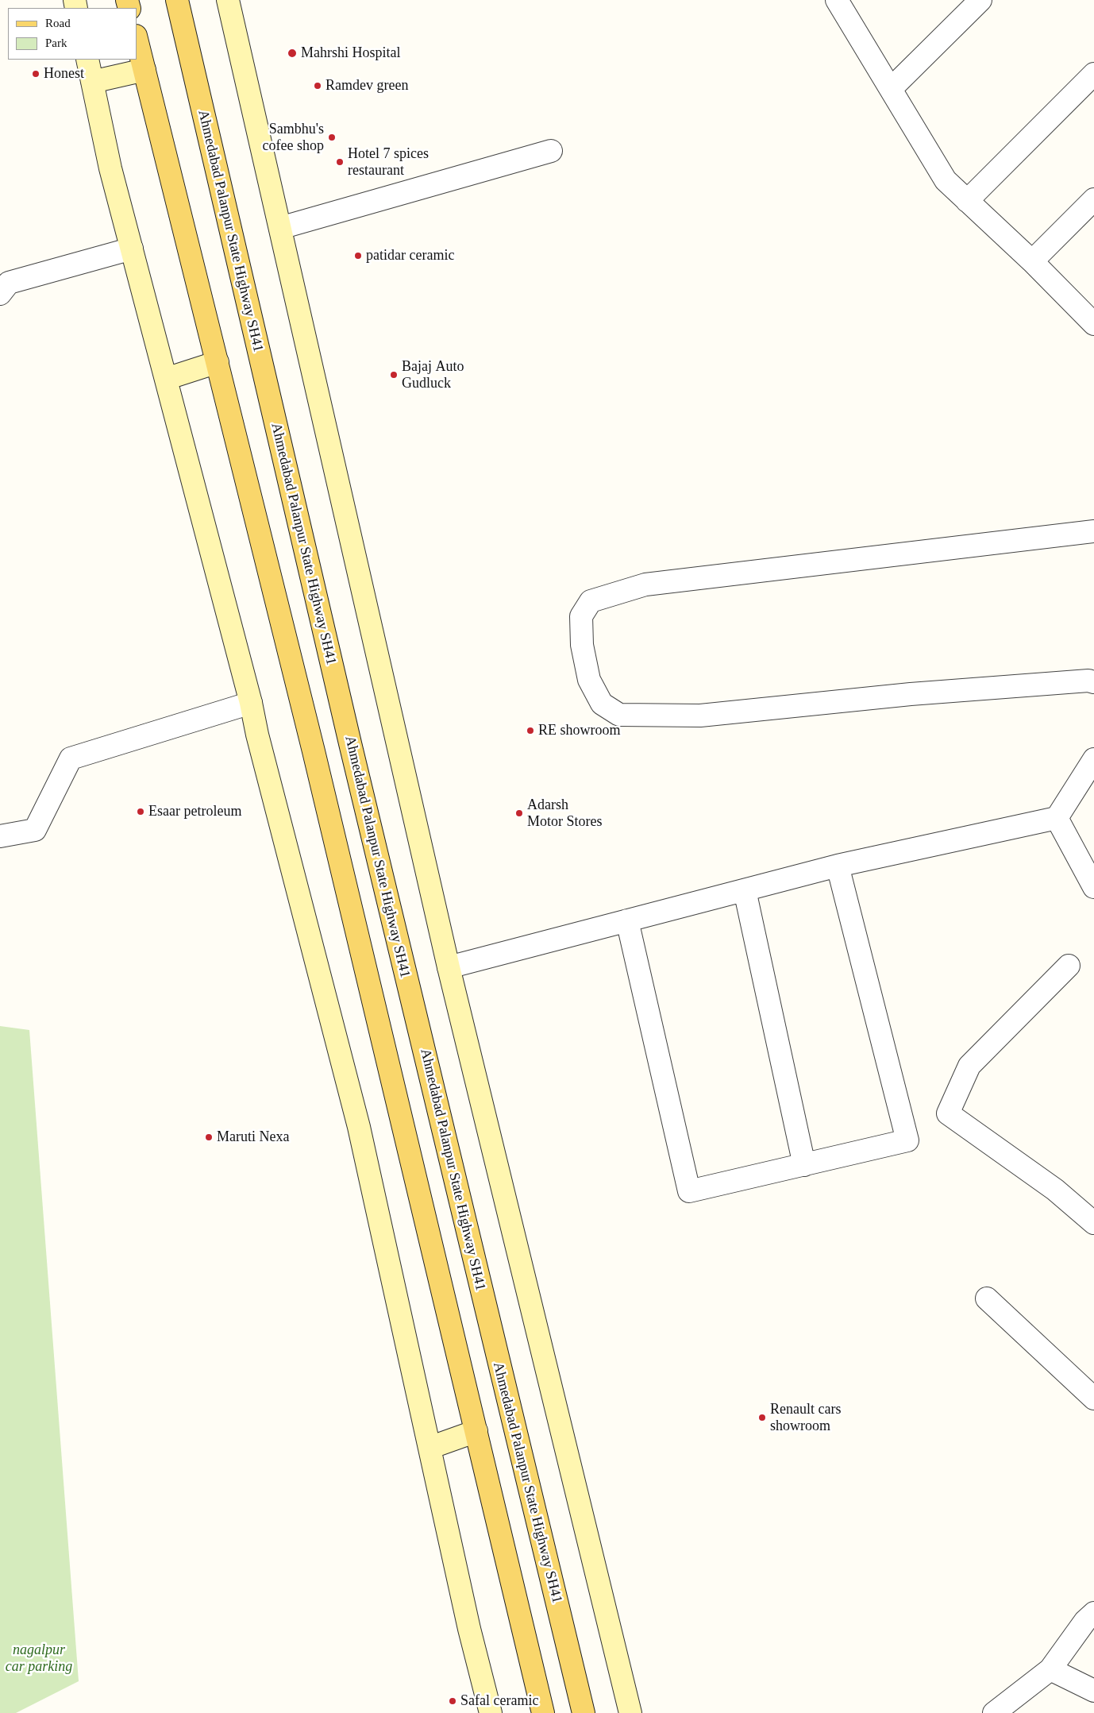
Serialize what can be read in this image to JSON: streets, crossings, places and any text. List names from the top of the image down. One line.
{"streets":{"main road":["Ahmedabad Palanpur State Highway SH41"]},"parks":["nagalpur car parking"],"places":["Mahrshi Hospital","Honest","Ramdev green","Sambhu's cofee shop","Hotel 7 spices restaurant","patidar ceramic","Bajaj Auto Gudluck","RE showroom","Esaar petroleum","Adarsh Motor Stores","Maruti Nexa","Renault cars showroom","Safal ceramic"],"legend":["Road","Park"]}
